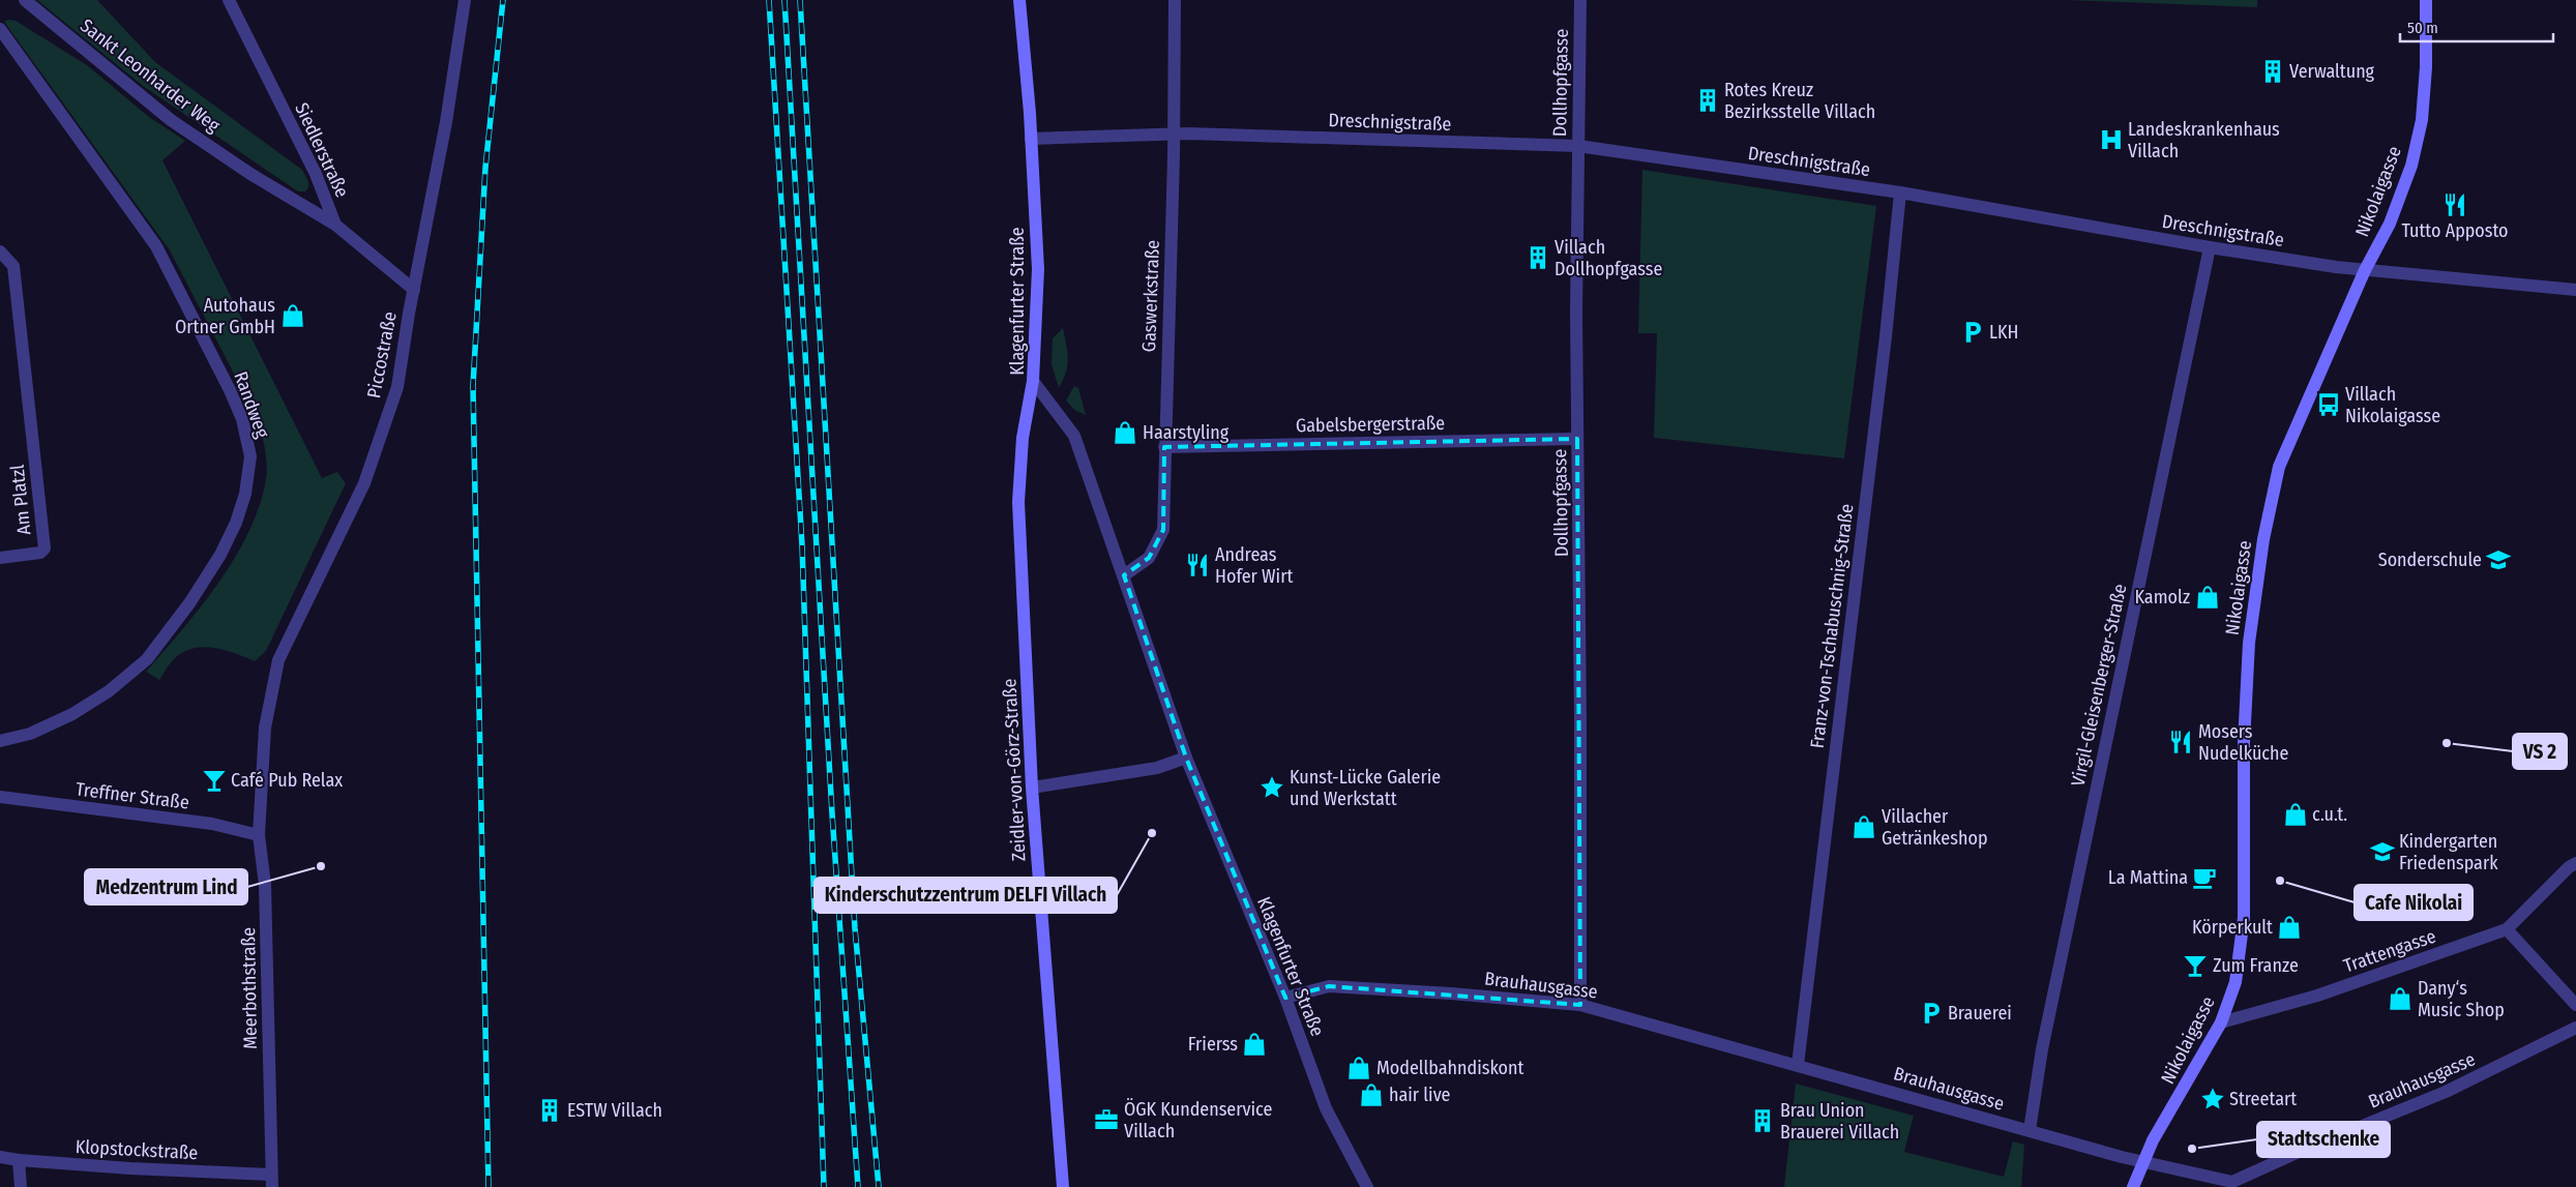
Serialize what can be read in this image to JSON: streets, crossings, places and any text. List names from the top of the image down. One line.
{"streets":{"street":["Sankt Leonharder Weg","Dollhopfgasse","Dreschnigstraße","Siedlerstraße","Nikolaigasse","Gaswerkstraße","Klagenfurter Straße","Piccostraße","Randweg","Gabelsbergerstraße","Am Platzl","Franz-von-Tschabuschnig-Straße","Virgil-Gleisenberger-Straße","Zeidler-von-Görz-Straße","Treffner Straße","Trattengasse","Brauhausgasse","Meerbothstraße","Klopstockstraße"]},"crossings":[["Sankt Leonharder Weg","Siedlerstraße"],["Dollhopfgasse","Dreschnigstraße"],["Dollhopfgasse","Gabelsbergerstraße"],["Dollhopfgasse","Brauhausgasse"],["Dreschnigstraße","Nikolaigasse"],["Dreschnigstraße","Gaswerkstraße"],["Dreschnigstraße","Klagenfurter Straße"],["Dreschnigstraße","Franz-von-Tschabuschnig-Straße"],["Dreschnigstraße","Virgil-Gleisenberger-Straße"],["Siedlerstraße","Piccostraße"],["Nikolaigasse","Trattengasse"],["Nikolaigasse","Brauhausgasse"],["Gaswerkstraße","Klagenfurter Straße"],["Gaswerkstraße","Gabelsbergerstraße"],["Klagenfurter Straße","Zeidler-von-Görz-Straße"],["Klagenfurter Straße","Brauhausgasse"],["Piccostraße","Meerbothstraße"],["Franz-von-Tschabuschnig-Straße","Brauhausgasse"],["Virgil-Gleisenberger-Straße","Brauhausgasse"],["Treffner Straße","Meerbothstraße"],["Meerbothstraße","Klopstockstraße"]],"places":{"building":["Verwaltung","Rotes Kreuz Bezirksstelle Villach","Villach Dollhopfgasse","ESTW Villach","Brau Union Brauerei Villach"],"hospital":["Landeskrankenhaus Villach"],"restaurant":["Tutto Apposto","Andreas Hofer Wirt","Mosers Nudelküche"],"shop":["Autohaus Ortner GmbH","Haarstyling","Kamolz","c.u.t.","Villacher Getränkeshop","Körperkult","Dany‘s Music Shop","Frierss","Modellbahndiskont","hair live"],"parking":["LKH","Brauerei"],"bus stop":["Villach Nikolaigasse"],"school or university":["Sonderschule","Kindergarten Friedenspark"],"other":["VS 2","Kinderschutzzentrum DELFI Villach","Medzentrum Lind","Cafe Nikolai","Stadtschenke"],"bar":["Café Pub Relax","Zum Franze"],"place":["Kunst-Lücke Galerie und Werkstatt","Streetart"],"cafe":["La Mattina"],"office":["ÖGK Kundenservice Villach"]},"scale_bar":"50 m"}
